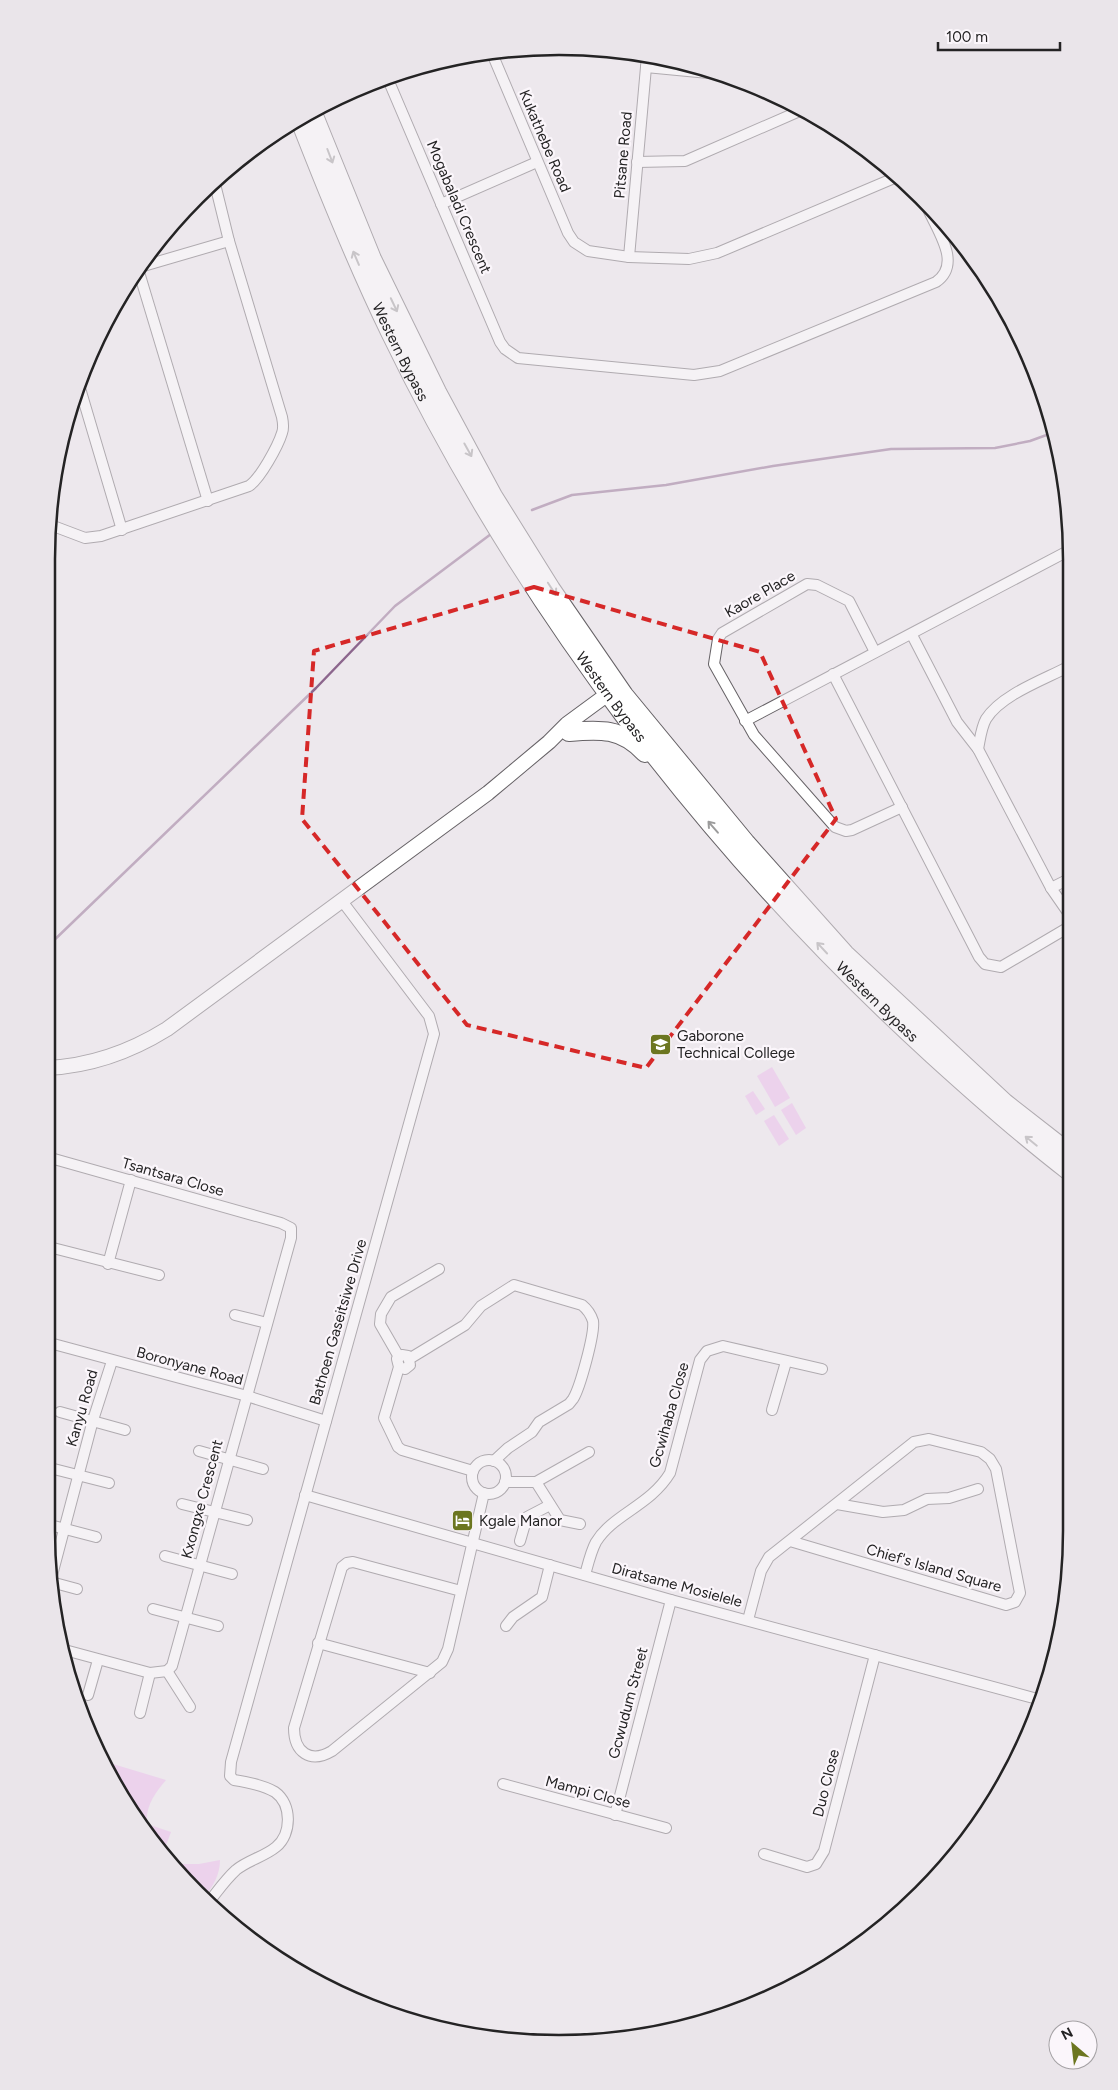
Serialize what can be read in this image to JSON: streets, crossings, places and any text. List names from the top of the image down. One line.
{"streets":{"highway":["Western Bypass"],"street":["Kukathebe Road","Pitsane Road","Mogabaladi Crescent","Kaore Place","Tsantsara Close","Bathoen Gaseitsiwe Drive","Boronyane Road","Kanyu Road","Gcwihaba Close","Kxongxe Crescent","Chief's Island Square","Diratsame Mosielele","Gcwudum Street","Duo Close","Mampi Close"]},"crossings":[["Kukathebe Road","Pitsane Road"],["Tsantsara Close","Kxongxe Crescent"],["Bathoen Gaseitsiwe Drive","Boronyane Road"],["Bathoen Gaseitsiwe Drive","Diratsame Mosielele"],["Boronyane Road","Kanyu Road"],["Boronyane Road","Kxongxe Crescent"],["Gcwihaba Close","Diratsame Mosielele"],["Chief's Island Square","Diratsame Mosielele"],["Diratsame Mosielele","Gcwudum Street"],["Diratsame Mosielele","Duo Close"],["Gcwudum Street","Mampi Close"]],"places":{"school or university":["Gaborone Technical College"],"hotel":["Kgale Manor"]},"scale_bar":"100 m","north":"top left"}
